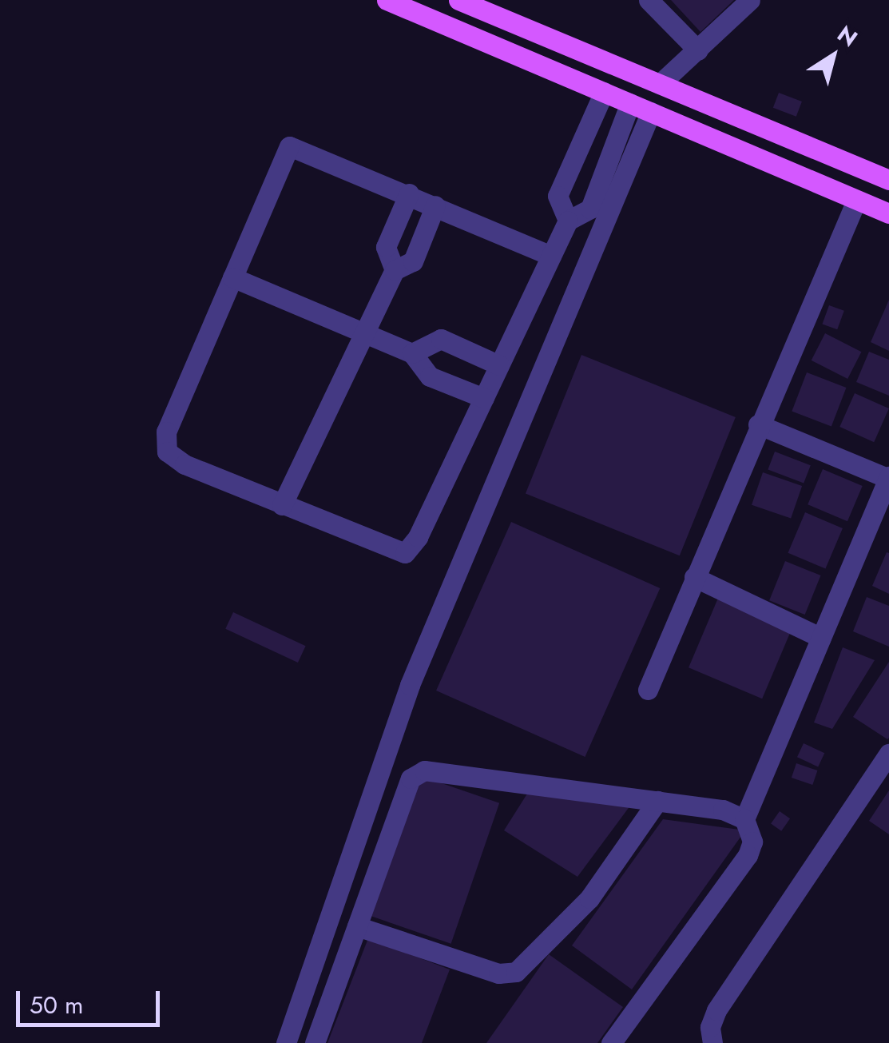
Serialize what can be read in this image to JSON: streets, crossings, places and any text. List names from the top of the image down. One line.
{"scale_bar":"50 m","north":"top right"}
